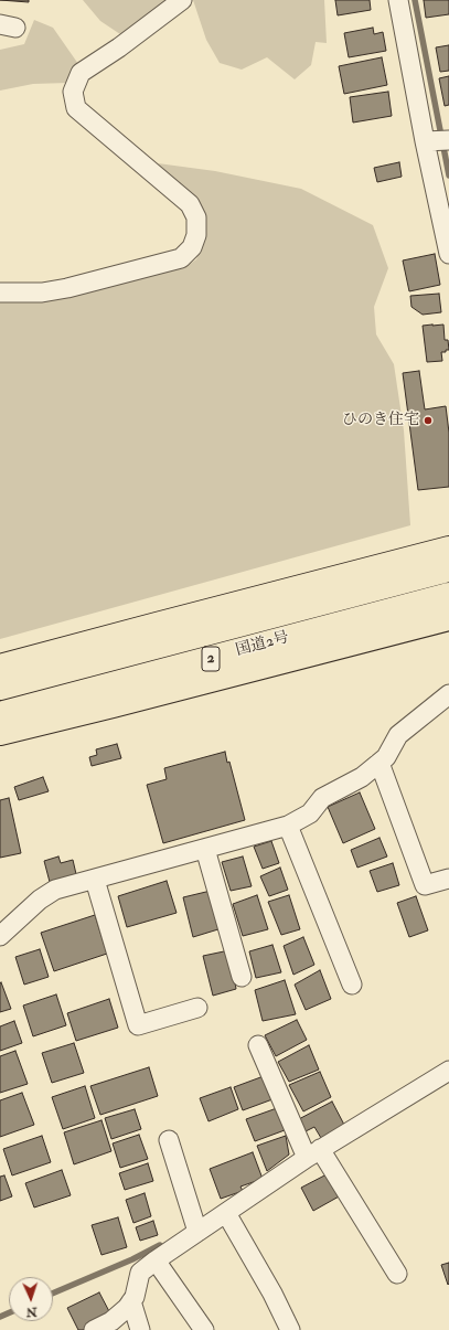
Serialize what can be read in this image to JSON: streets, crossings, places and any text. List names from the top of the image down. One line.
{"streets":{"highway":["国道2号","2"]},"places":["ひのき住宅"],"north":"bottom"}
